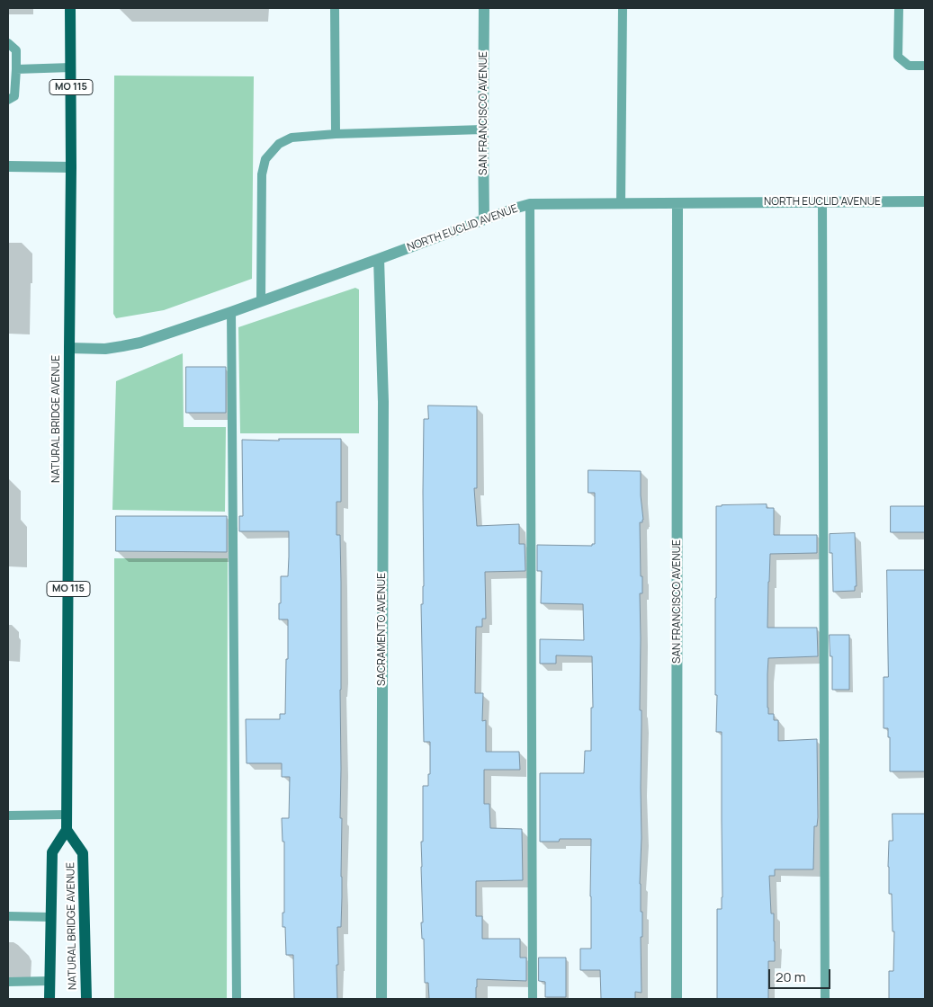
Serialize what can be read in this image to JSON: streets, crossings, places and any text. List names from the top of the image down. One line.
{"streets":{"main road":["MO 115","NATURAL BRIDGE AVENUE"],"street":["SAN FRANCISCO AVENUE","NORTH EUCLID AVENUE","SACRAMENTO AVENUE"]},"crossings":[["SAN FRANCISCO AVENUE","NORTH EUCLID AVENUE"],["NORTH EUCLID AVENUE","NATURAL BRIDGE AVENUE"],["NORTH EUCLID AVENUE","SACRAMENTO AVENUE"]],"scale_bar":"20 m"}
